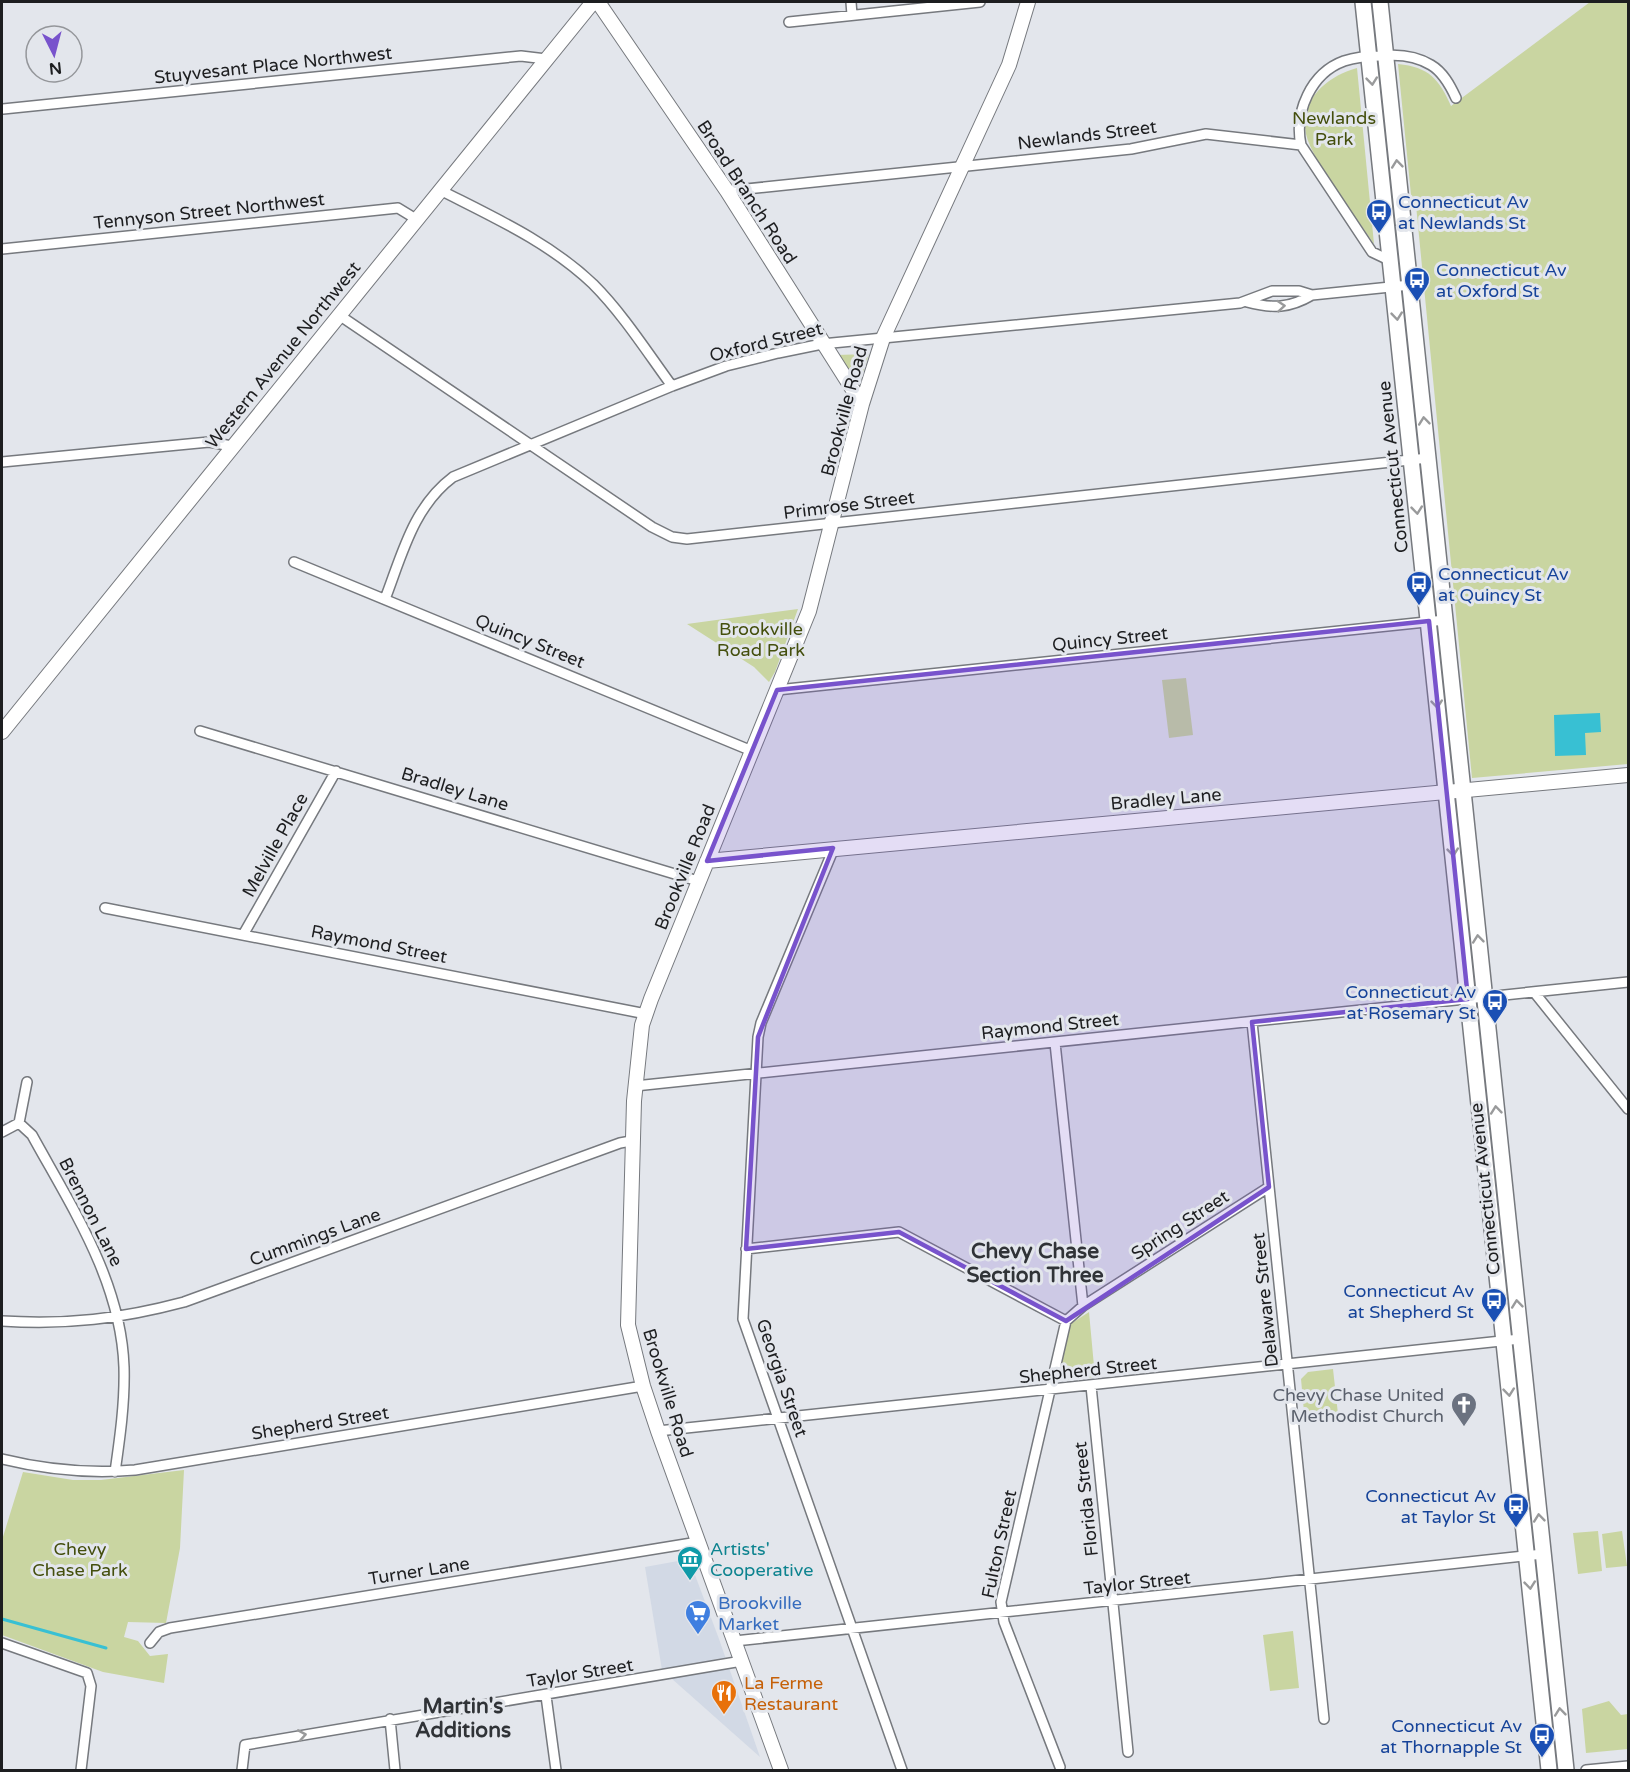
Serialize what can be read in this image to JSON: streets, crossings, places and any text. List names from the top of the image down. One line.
{"streets":{"main road":["Connecticut Avenue"],"street":["Stuyvesant Place Northwest","Newlands Street","Broad Branch Road","Tennyson Street Northwest","Oxford Street","Western Avenue Northwest","Brookville Road","Primrose Street","Quincy Street","Bradley Lane","Melville Place","Raymond Street","Brennon Lane","Spring Street","Cummings Lane","Delaware Street","Shepherd Street","Georgia Street","Florida Street","Fulton Street","Turner Lane","Taylor Street"]},"crossings":[["Stuyvesant Place Northwest","Western Avenue Northwest"],["Newlands Street","Broad Branch Road"],["Newlands Street","Brookville Road"],["Broad Branch Road","Oxford Street"],["Broad Branch Road","Brookville Road"],["Tennyson Street Northwest","Western Avenue Northwest"],["Oxford Street","Brookville Road"],["Oxford Street","Connecticut Avenue"],["Oxford Street","Primrose Street"],["Oxford Street","Quincy Street"],["Western Avenue Northwest","Primrose Street"],["Brookville Road","Primrose Street"],["Brookville Road","Quincy Street"],["Brookville Road","Bradley Lane"],["Brookville Road","Raymond Street"],["Brookville Road","Cummings Lane"],["Brookville Road","Shepherd Street"],["Brookville Road","Turner Lane"],["Brookville Road","Taylor Street"],["Connecticut Avenue","Primrose Street"],["Connecticut Avenue","Quincy Street"],["Connecticut Avenue","Bradley Lane"],["Connecticut Avenue","Raymond Street"],["Connecticut Avenue","Shepherd Street"],["Connecticut Avenue","Taylor Street"],["Bradley Lane","Melville Place"],["Bradley Lane","Georgia Street"],["Melville Place","Raymond Street"],["Raymond Street","Delaware Street"],["Raymond Street","Georgia Street"],["Brennon Lane","Cummings Lane"],["Brennon Lane","Shepherd Street"],["Spring Street","Delaware Street"],["Spring Street","Fulton Street"],["Delaware Street","Shepherd Street"],["Delaware Street","Taylor Street"],["Shepherd Street","Georgia Street"],["Shepherd Street","Florida Street"],["Shepherd Street","Fulton Street"],["Georgia Street","Taylor Street"],["Florida Street","Taylor Street"],["Fulton Street","Taylor Street"]],"districts":["Chevy Chase Section Three","Martin's Additions"],"parks":["Newlands Park","Brookville Road Park","Chevy Chase Park"],"places":{"bus stop":["Connecticut Av at Newlands St","Connecticut Av at Oxford St","Connecticut Av at Quincy St","Connecticut Av at Rosemary St","Connecticut Av at Shepherd St","Connecticut Av at Taylor St","Connecticut Av at Thornapple St"],"church":["Chevy Chase United Methodist Church"],"museum":["Artists' Cooperative"],"supermarket":["Brookville Market"],"restaurant":["La Ferme Restaurant"]},"north":"bottom"}
